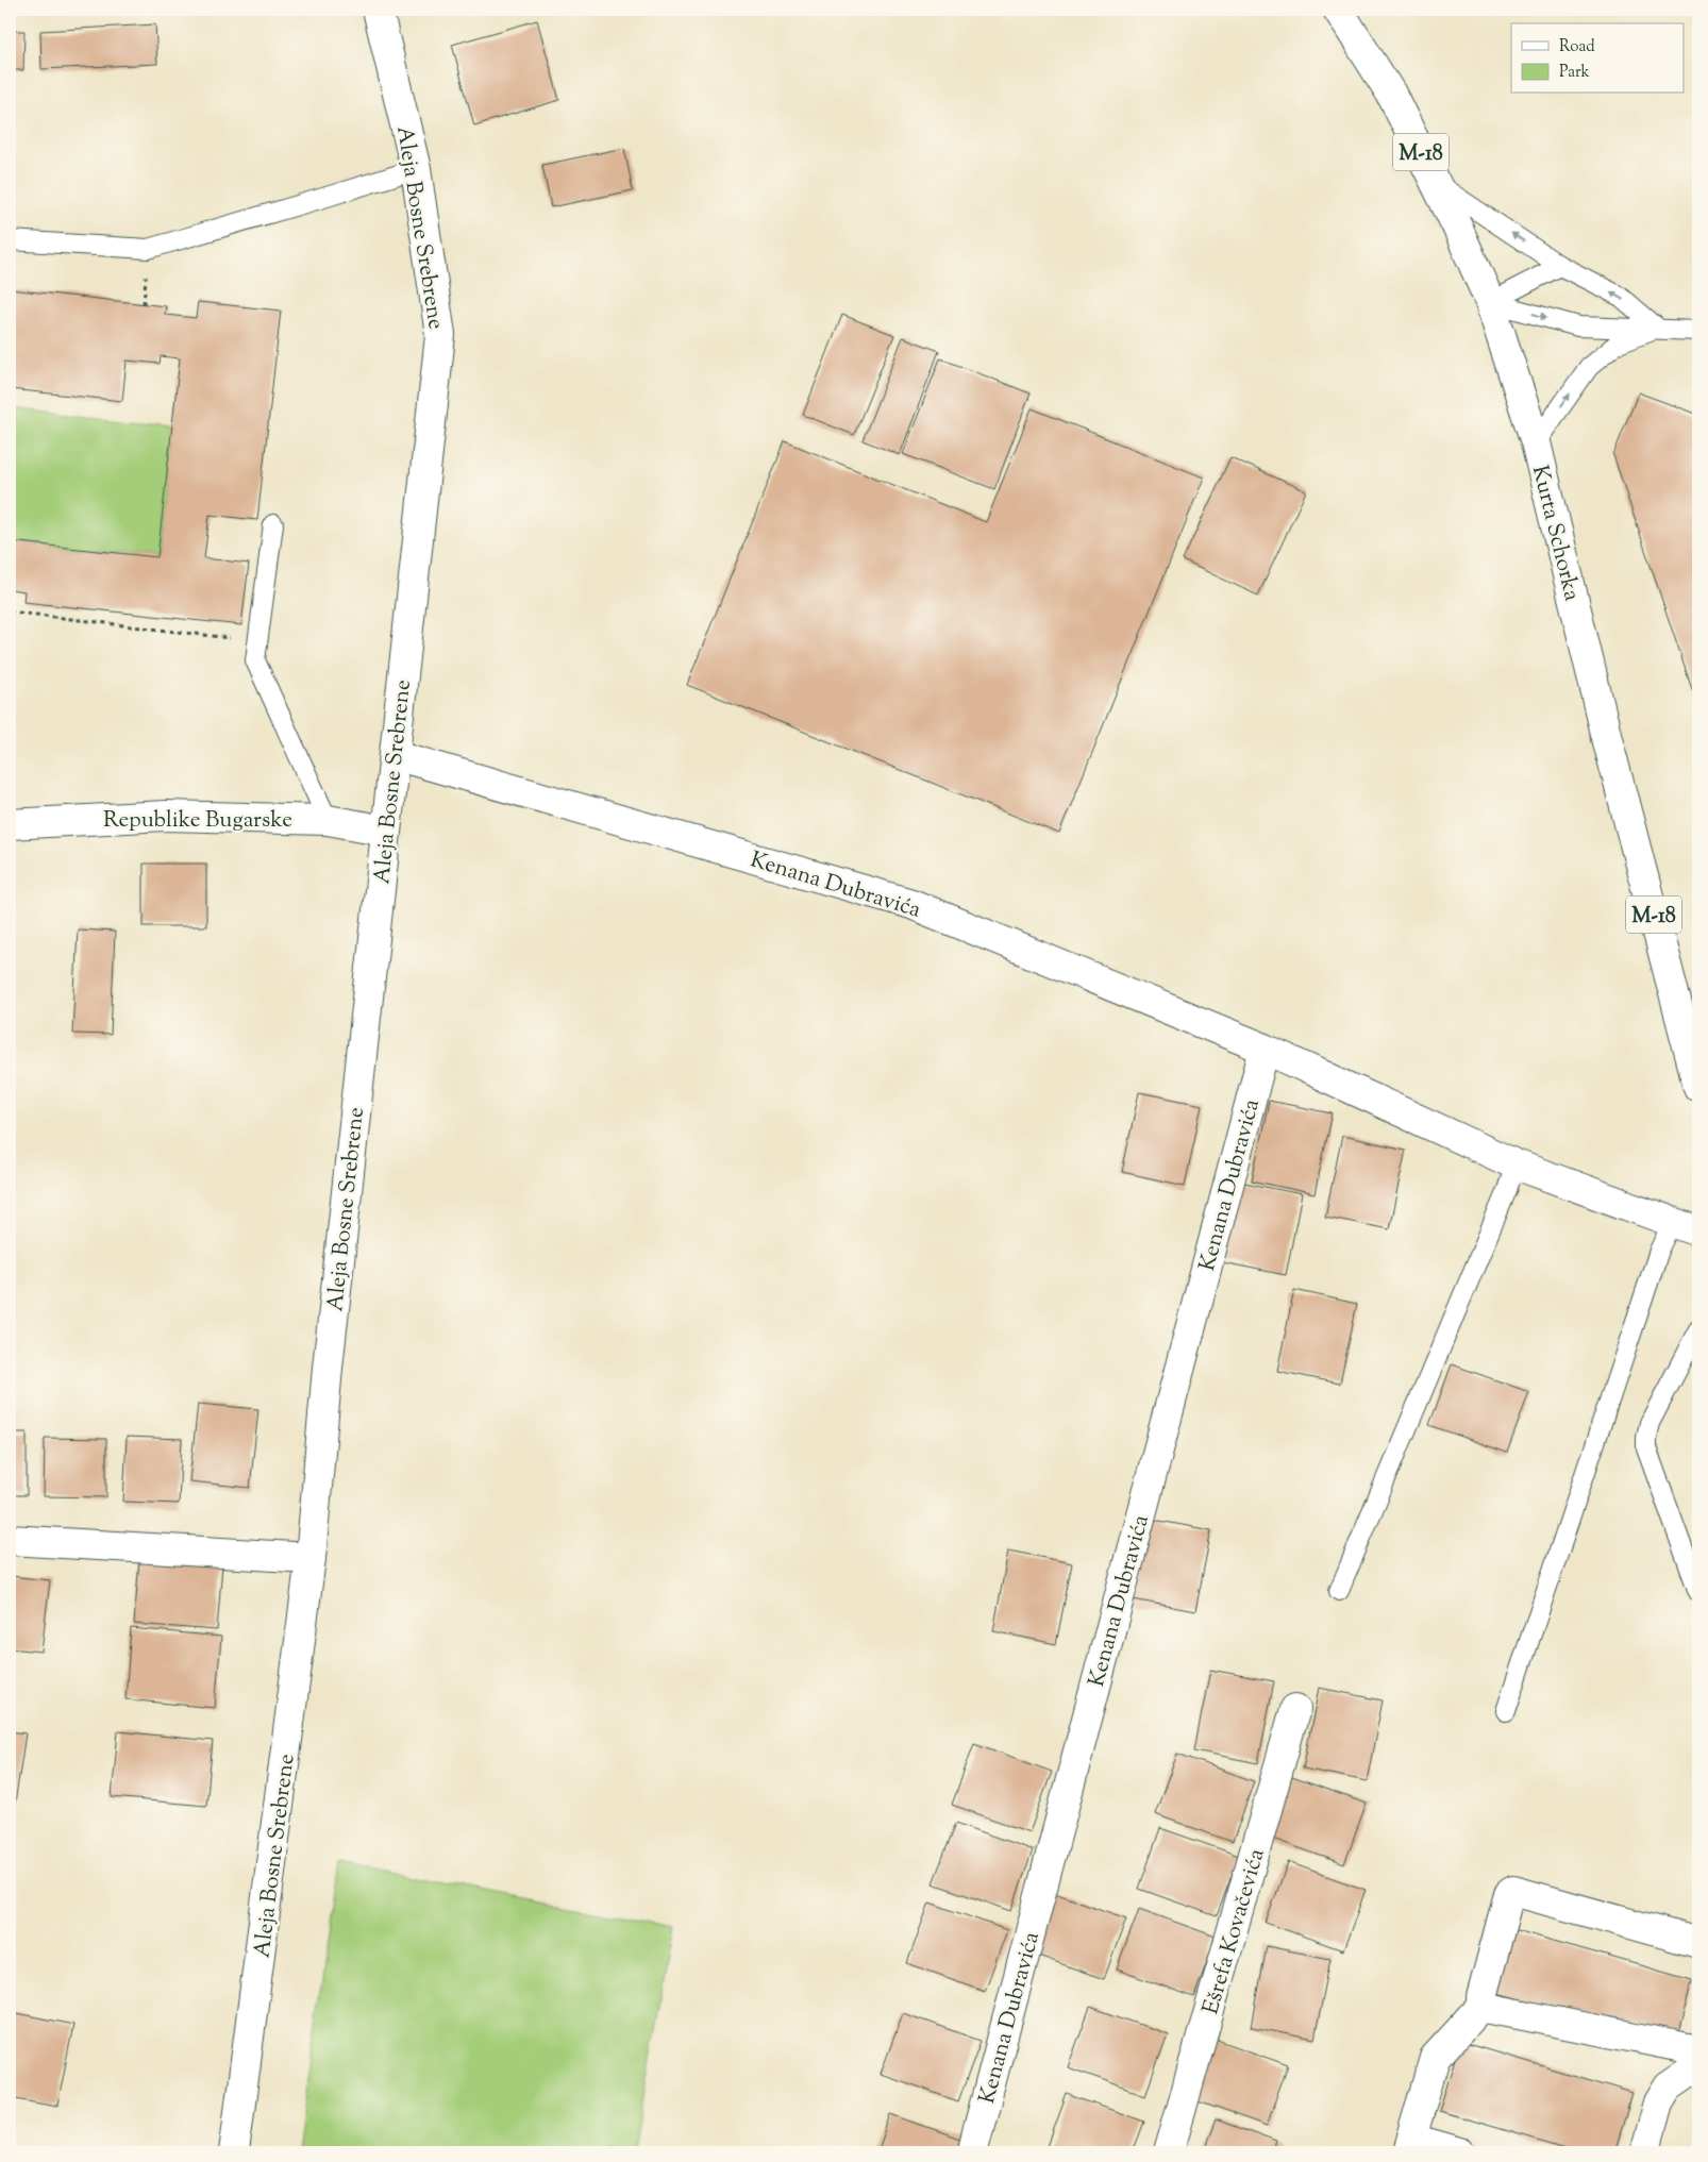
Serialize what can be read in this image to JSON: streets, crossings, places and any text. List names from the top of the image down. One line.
{"streets":{"street":["M-18","Aleja Bosne Srebrene","Kurta Schorka","Republike Bugarske","Kenana Dubravića","Ešrefa Kovačevića"]},"crossings":[["Aleja Bosne Srebrene","Republike Bugarske"],["Aleja Bosne Srebrene","Kenana Dubravića"]],"legend":["Road","Park"]}
